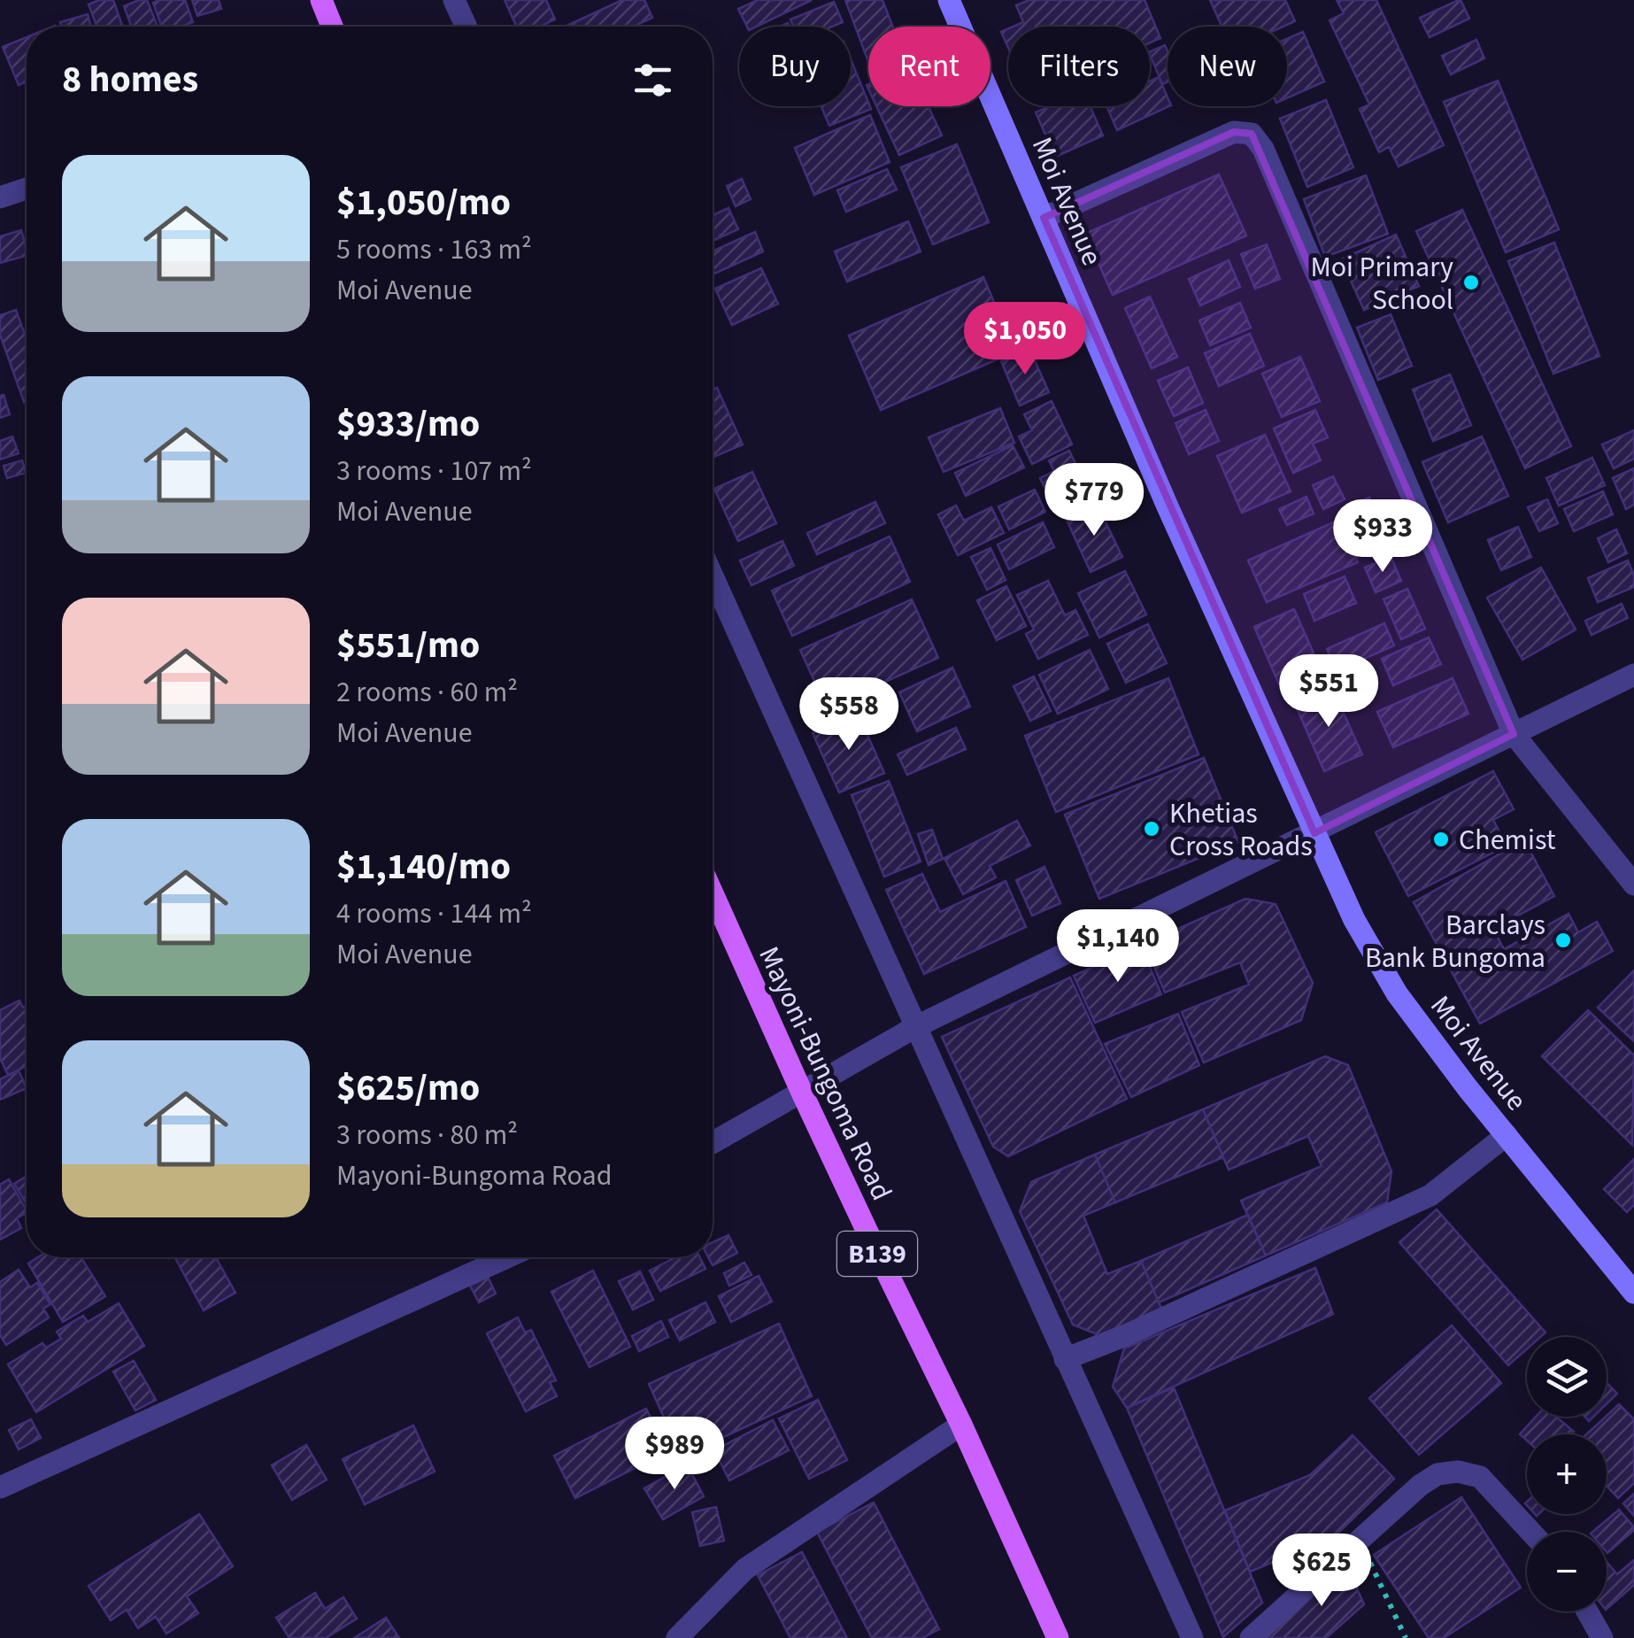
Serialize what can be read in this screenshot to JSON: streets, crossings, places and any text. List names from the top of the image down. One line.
{"streets":{"main road":["Mayoni-Bungoma Road","B139"],"street":["Moi Avenue"]},"places":["Moi Primary School","Khetias Cross Roads","Chemist","Barclays Bank Bungoma"],"page":{"chip":["Buy","Rent","Filters","New"],"heading":"8 homes","list":[{"name":"$1,050/mo","note":"5 rooms · 163 m² · Moi Avenue"},{"name":"$933/mo","note":"3 rooms · 107 m² · Moi Avenue"},{"name":"$551/mo","note":"2 rooms · 60 m² · Moi Avenue"},{"name":"$1,140/mo","note":"4 rooms · 144 m² · Moi Avenue"},{"name":"$625/mo","note":"3 rooms · 80 m² · Mayoni-Bungoma Road"}],"price":["$1,050","$779","$933","$551","$558","$1,140","$989","$625"],"map_buttons":["+","−"]}}
